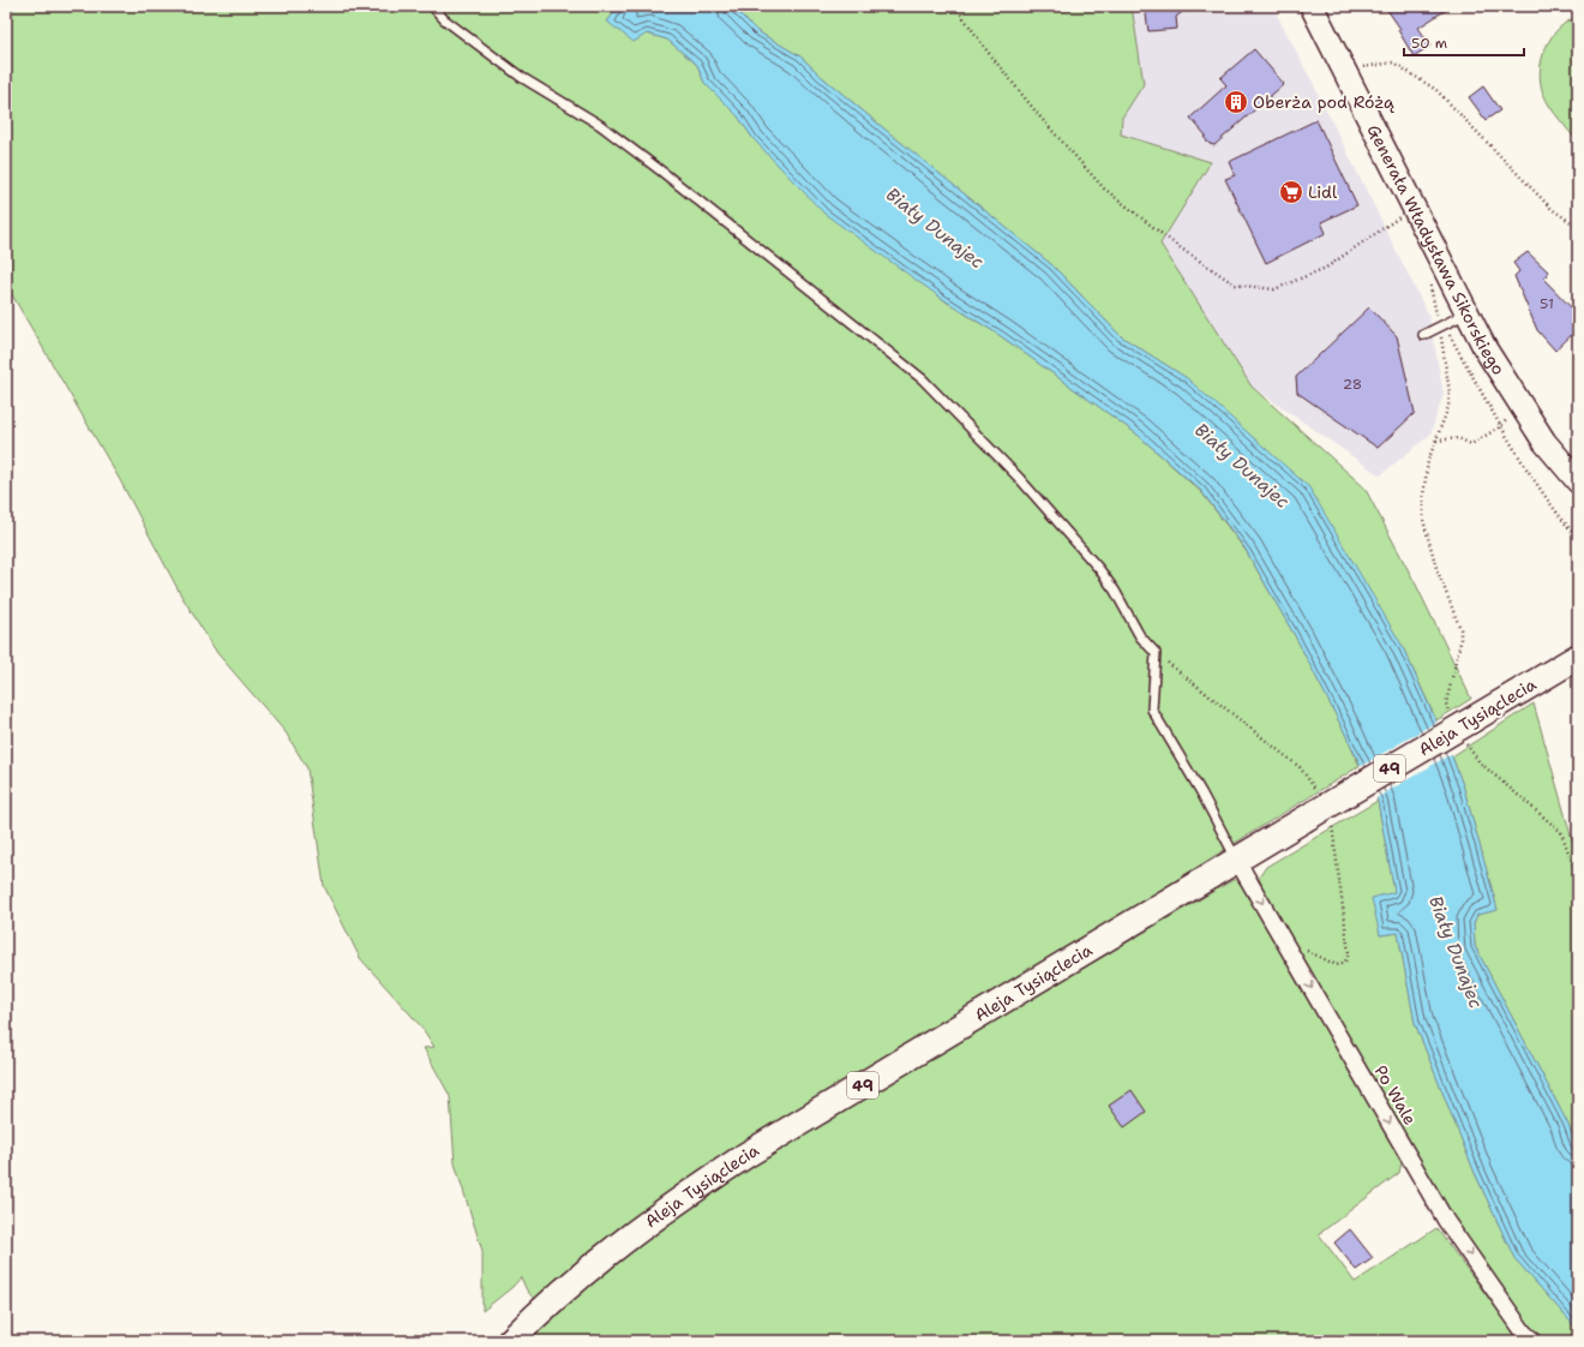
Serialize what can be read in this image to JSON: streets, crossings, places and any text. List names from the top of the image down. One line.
{"streets":{"main road":["Aleja Tysiąclecia","49"],"street":["Generała Władysława Sikorskiego","Po Wale"]},"crossings":[["Aleja Tysiąclecia","Po Wale"]],"one_way":["Po Wale"],"water":["Biały Dunajec"],"places":{"building":["Oberża pod Różą"],"supermarket":["Lidl"]},"house_numbers":["51","28"],"scale_bar":"50 m"}
